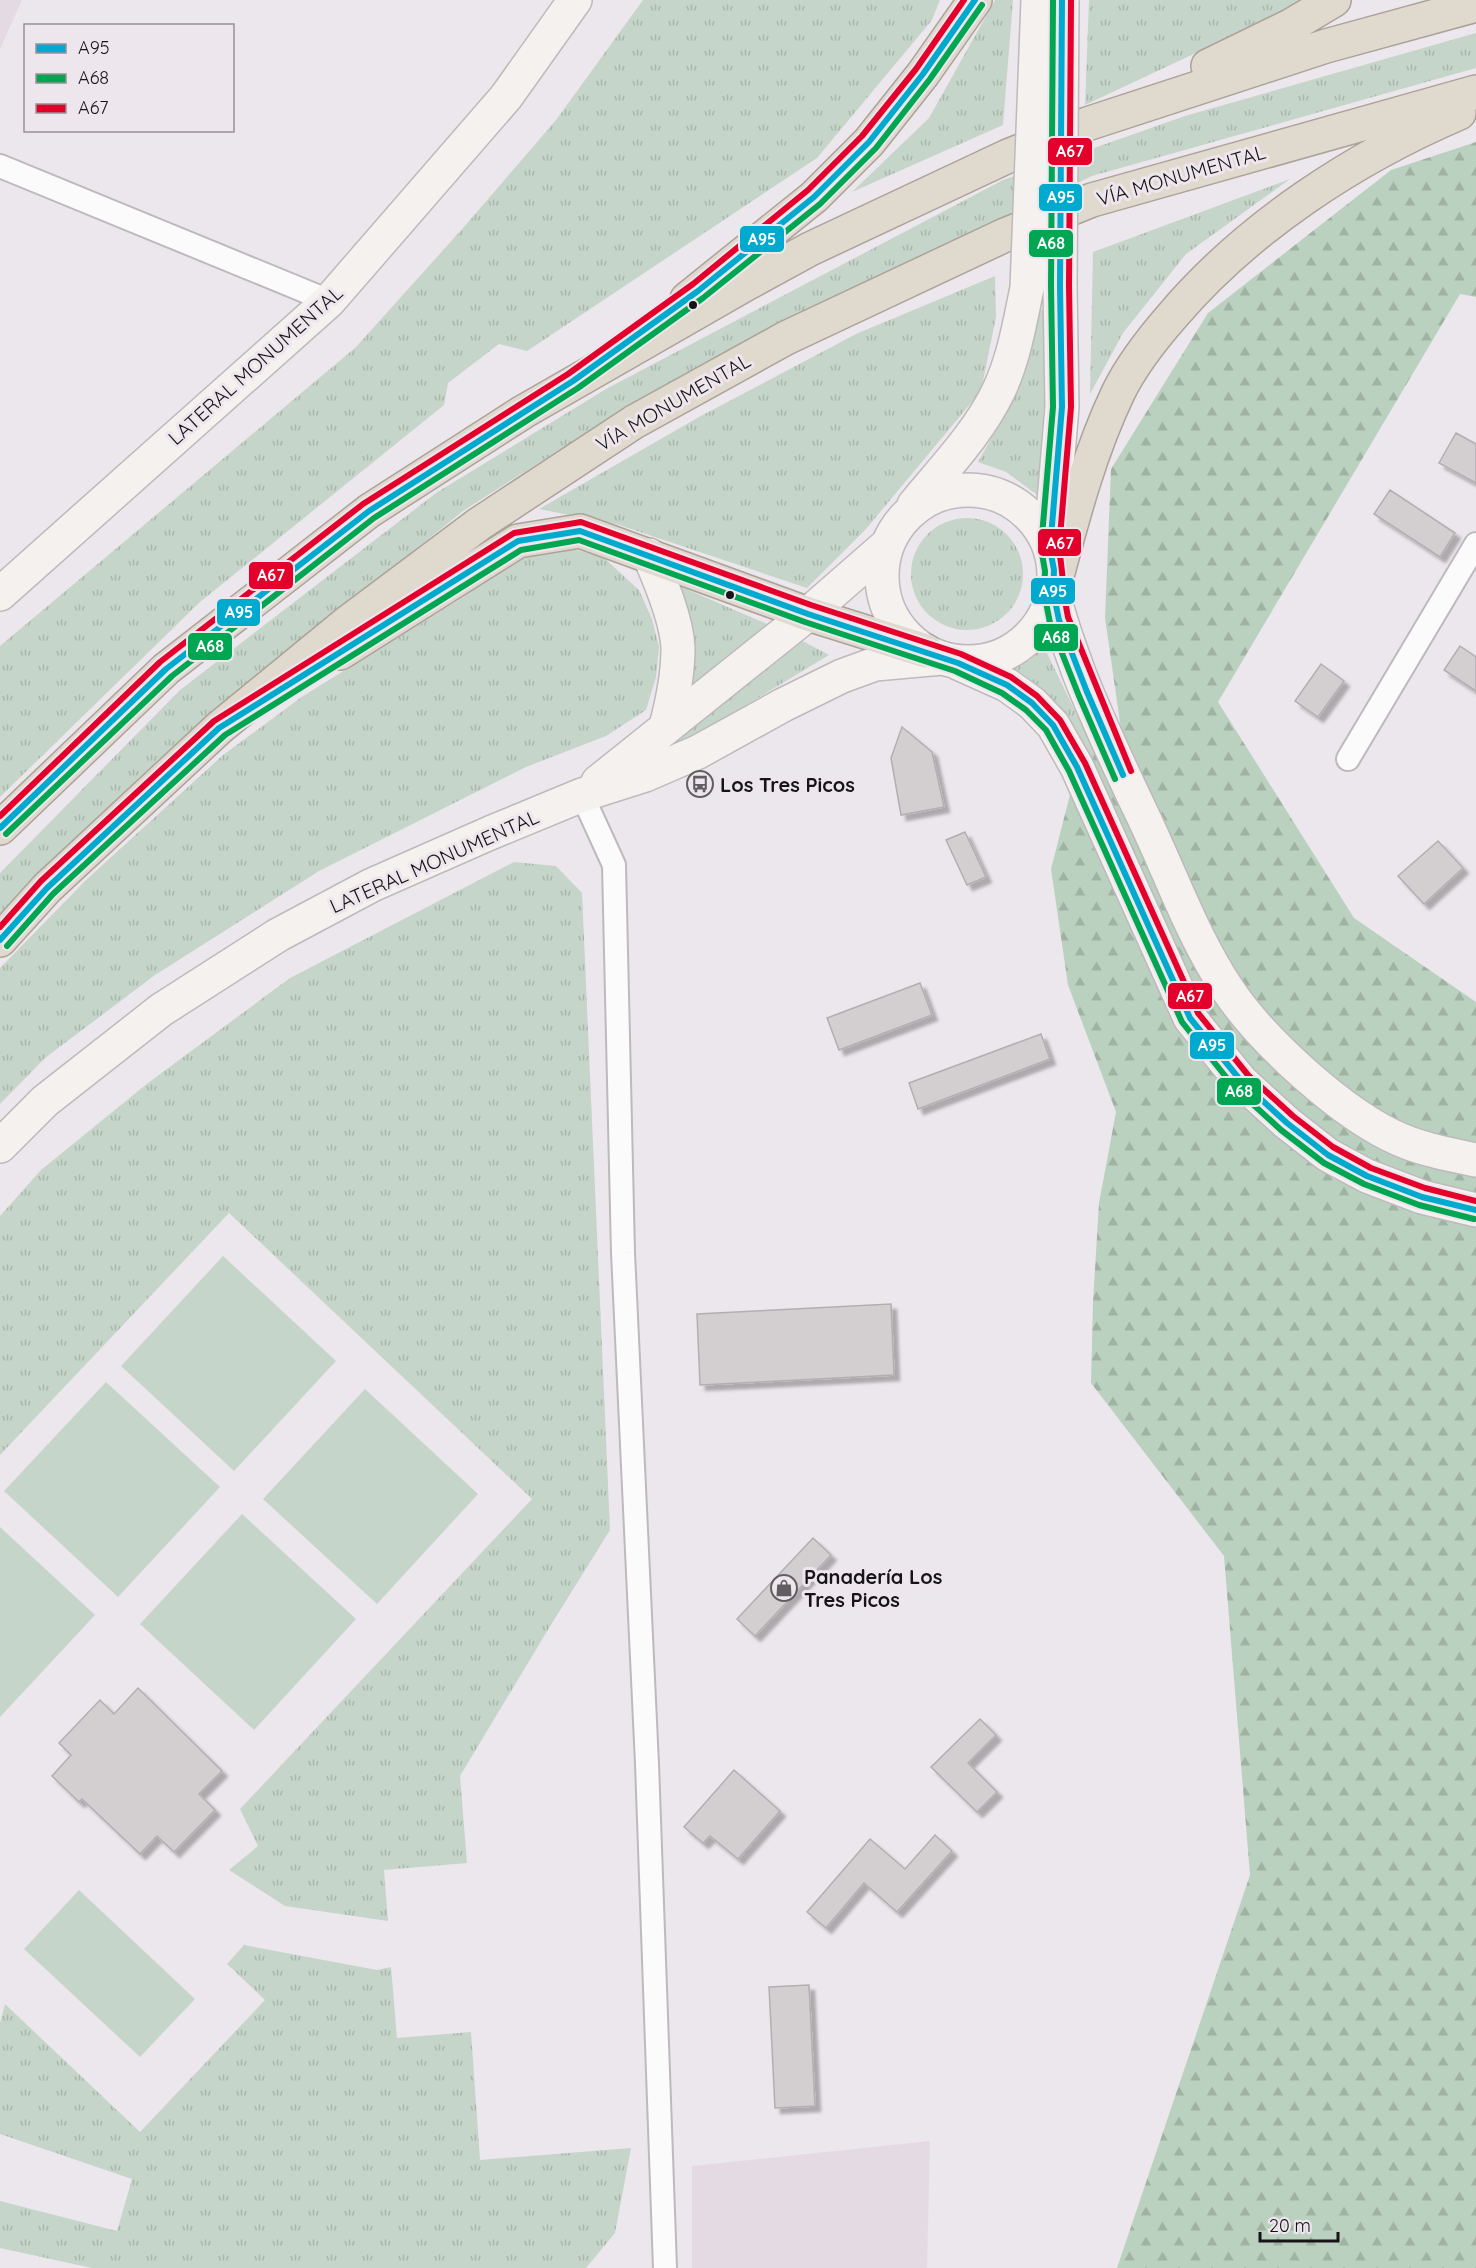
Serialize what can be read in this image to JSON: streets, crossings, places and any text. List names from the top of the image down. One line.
{"streets":{"highway":["VÍA MONUMENTAL"],"main road":["LATERAL MONUMENTAL"]},"places":{"bus stop":["Los Tres Picos"],"shop":["Panadería Los Tres Picos"]},"lines":["transit line A95","transit line A68","transit line A67"],"legend":["A95","A68","A67"],"scale_bar":"20 m"}
